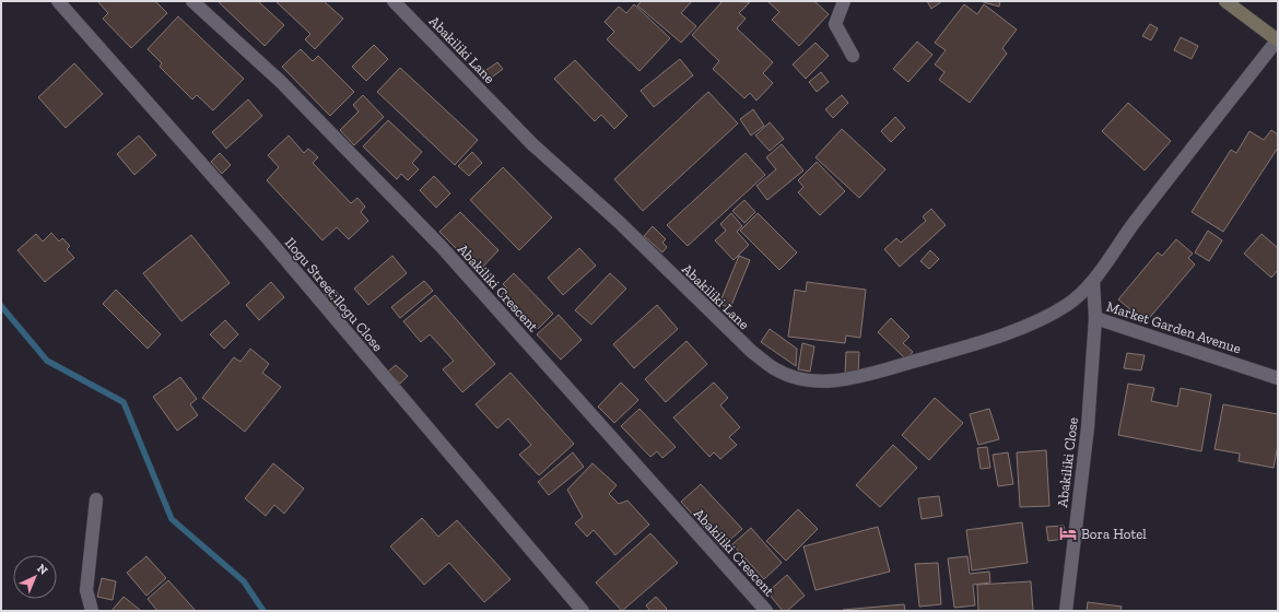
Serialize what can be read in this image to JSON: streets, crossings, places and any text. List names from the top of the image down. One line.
{"streets":{"street":["Abakiliki Lane","Abakiliki Crescent","Ilogu Street;Ilogu Close","Market Garden Avenue","Abakiliki Close"]},"crossings":[["Abakiliki Lane","Market Garden Avenue"],["Market Garden Avenue","Abakiliki Close"]],"places":{"hotel":["Bora Hotel"]},"north":"top right"}
